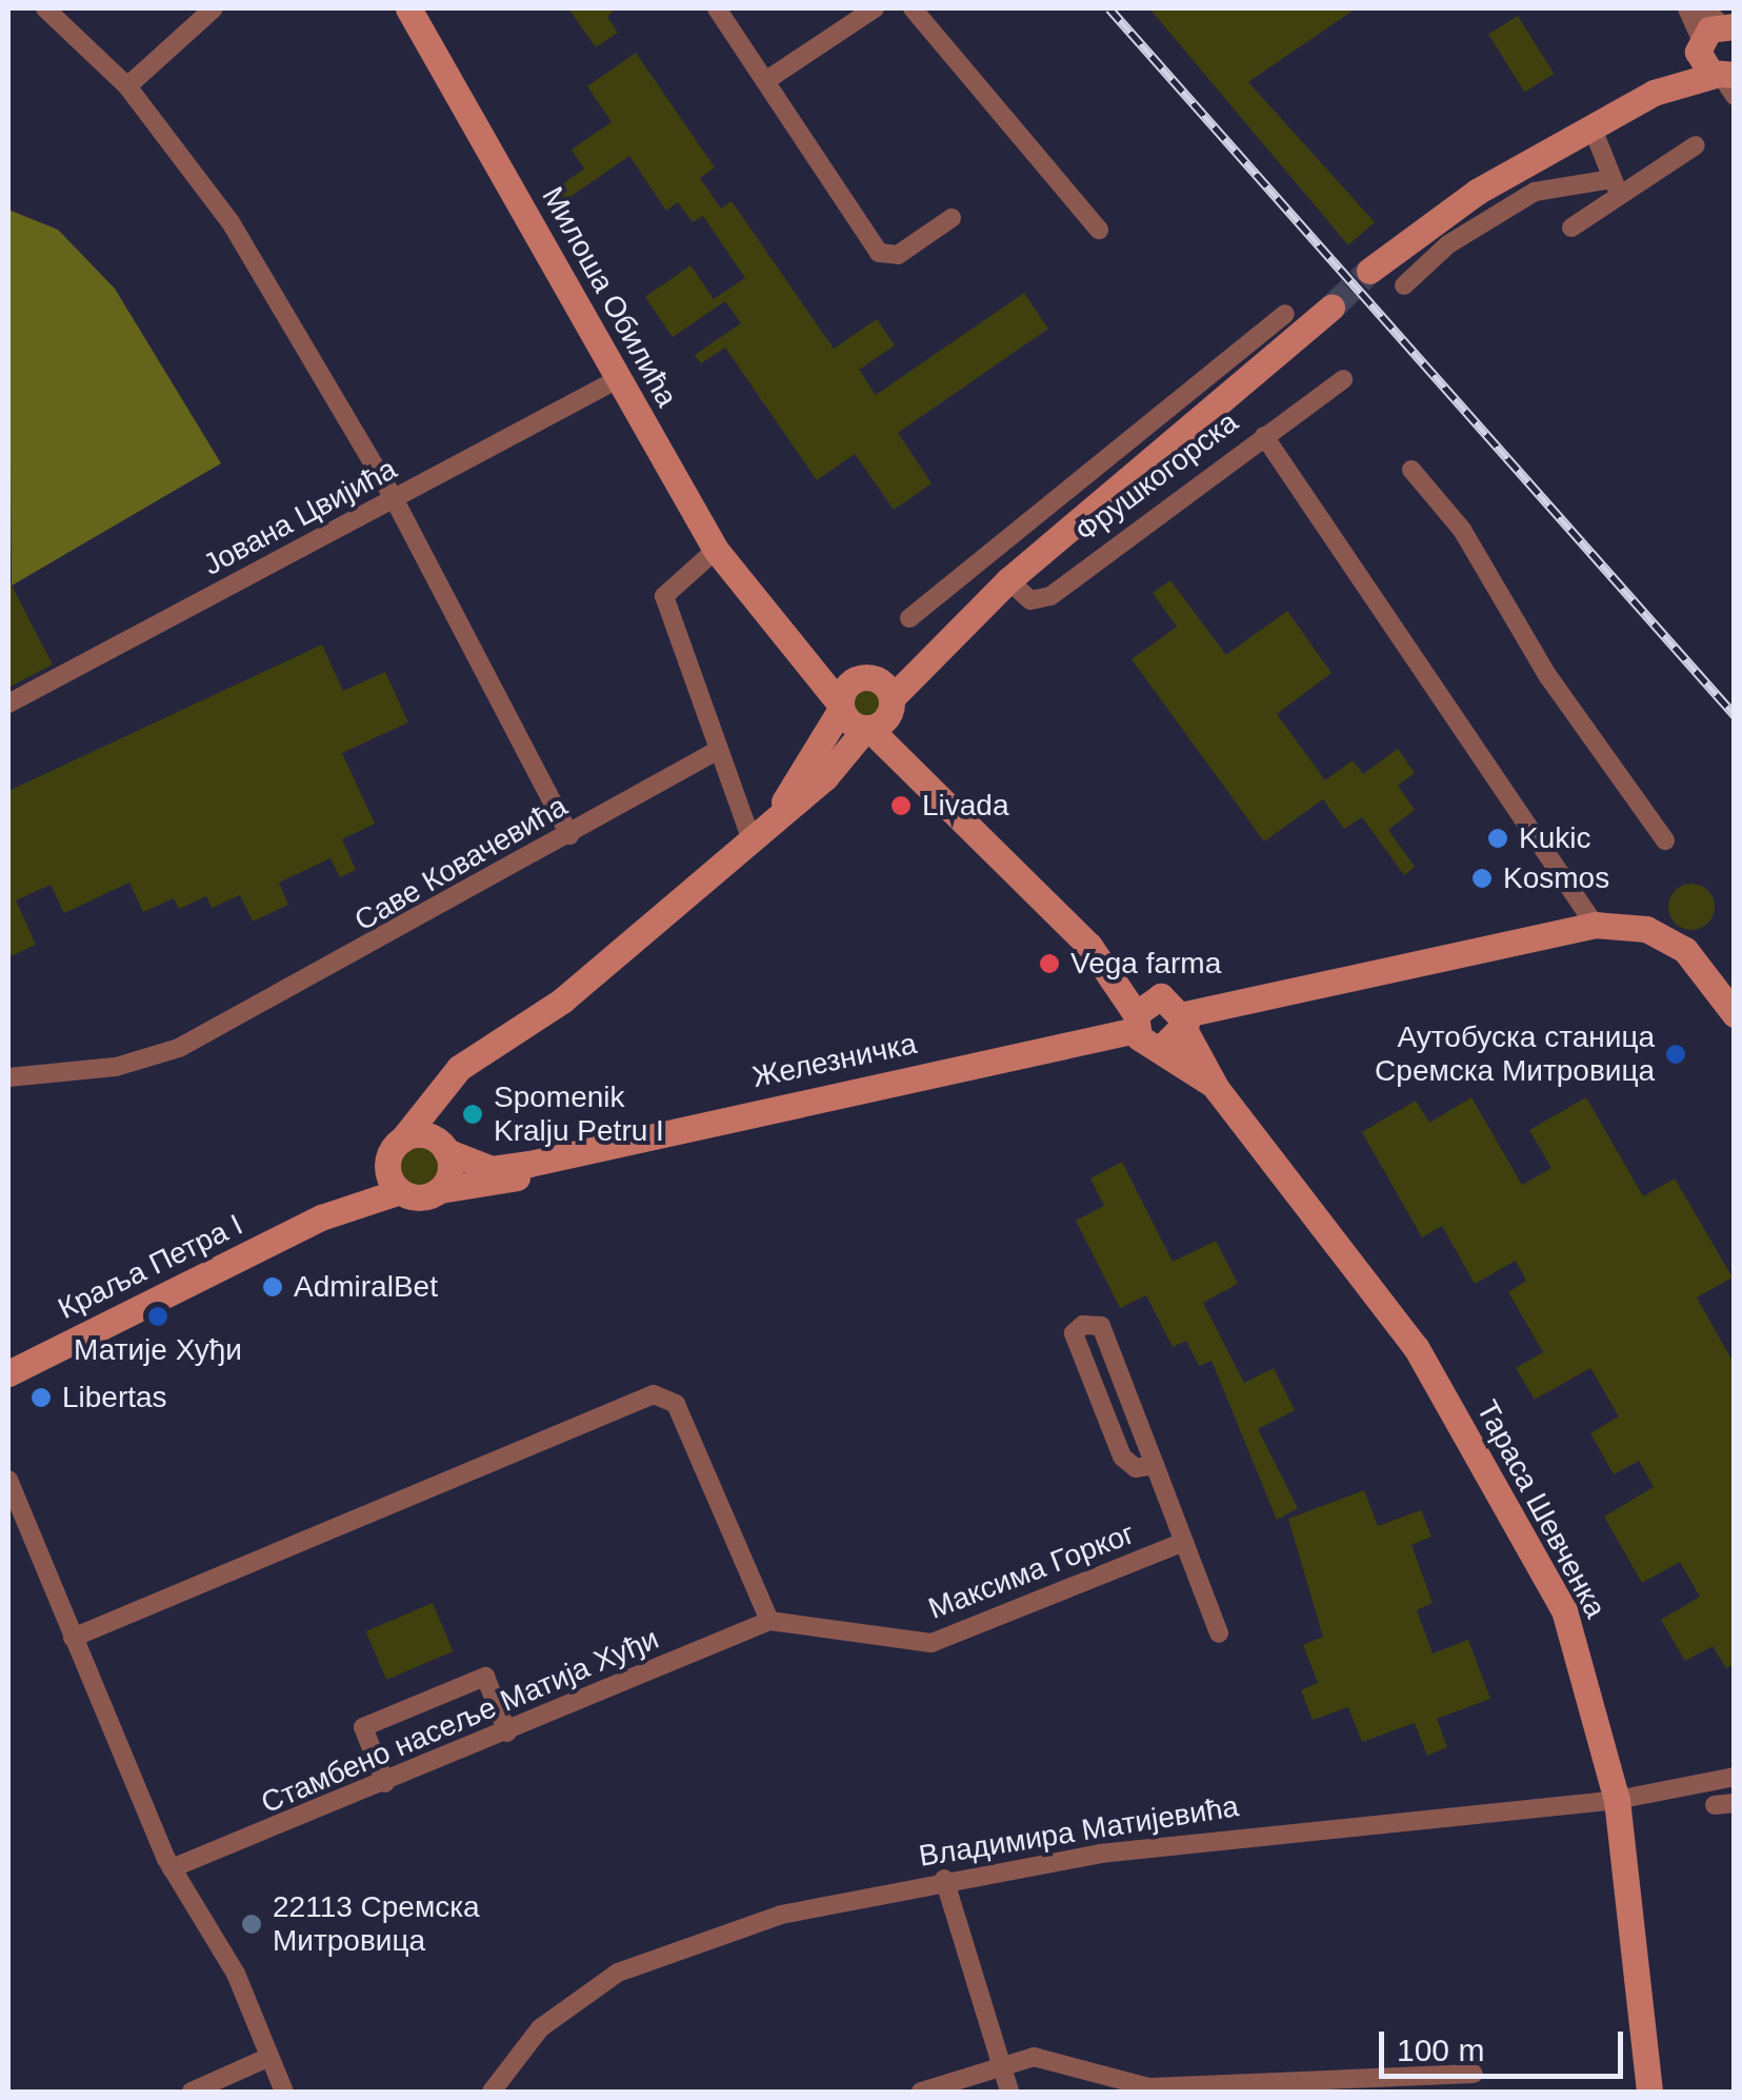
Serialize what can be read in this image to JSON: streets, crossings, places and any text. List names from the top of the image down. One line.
{"streets":{"street":["Милоша Обилића","Фрушкогорска","Јована Цвијића","Саве Ковачевића","Железничка","Краља Петра I","Тараса Шевченка","Максима Горког","Стамбено насеље Матија Хуђи","Владимира Матијевића"]},"crossings":[["Милоша Обилића","Фрушкогорска"],["Милоша Обилића","Јована Цвијића"],["Железничка","Краља Петра I"],["Железничка","Тараса Шевченка"],["Тараса Шевченка","Владимира Матијевића"],["Максима Горког","Стамбено насеље Матија Хуђи"]],"places":["Livada","Kukic","Kosmos","Vega farma","Аутобуска станица Сремска Митровица","Spomenik Kralju Petru I","AdmiralBet","Матије Хуђи","Libertas","22113 Сремска Митровица"],"scale_bar":"100 m"}
